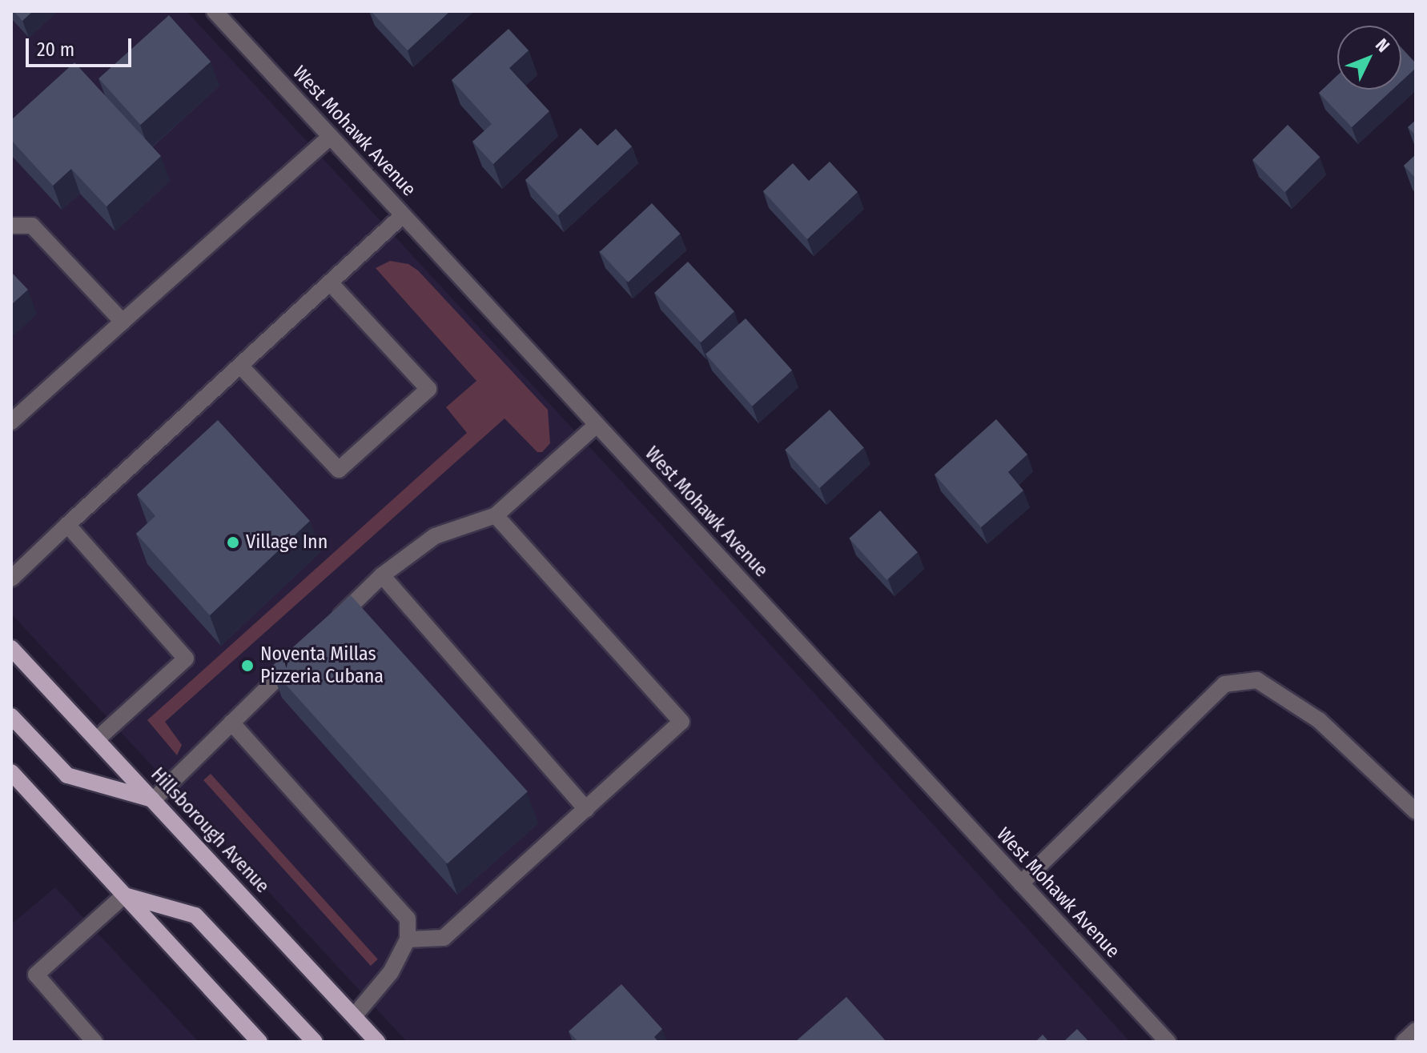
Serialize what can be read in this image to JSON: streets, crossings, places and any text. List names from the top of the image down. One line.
{"streets":{"main road":["Hillsborough Avenue"],"street":["West Mohawk Avenue"]},"places":["Village Inn","Noventa Millas Pizzeria Cubana"],"scale_bar":"20 m","north":"top right"}
